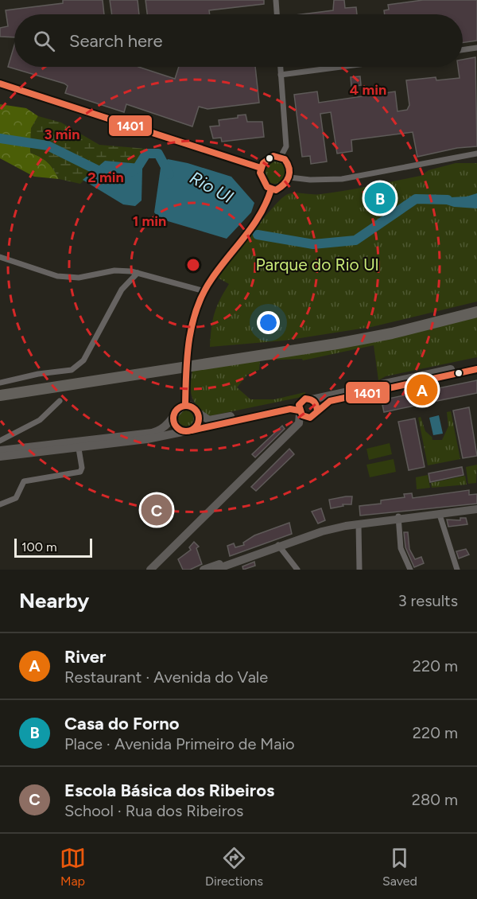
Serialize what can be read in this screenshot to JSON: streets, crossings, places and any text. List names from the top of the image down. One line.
{"water":["Rio Ul"],"parks":["Parque do Rio Ul"],"lines":["transit line 1401"],"scale_bar":"100 m","page":{"search":"Search here","pins":["B","A","C"],"scale":"100 m","heading":["Nearby","3 results"],"list":[{"mark":"A","name":"River","note":"Restaurant · Avenida do Vale","value":"220 m"},{"mark":"B","name":"Casa do Forno","note":"Place · Avenida Primeiro de Maio","value":"220 m"},{"mark":"C","name":"Escola Básica dos Ribeiros","note":"School · Rua dos Ribeiros","value":"280 m"}],"nav":["Map","Directions","Saved"]},"rings":["4 min","3 min","2 min","1 min"]}
